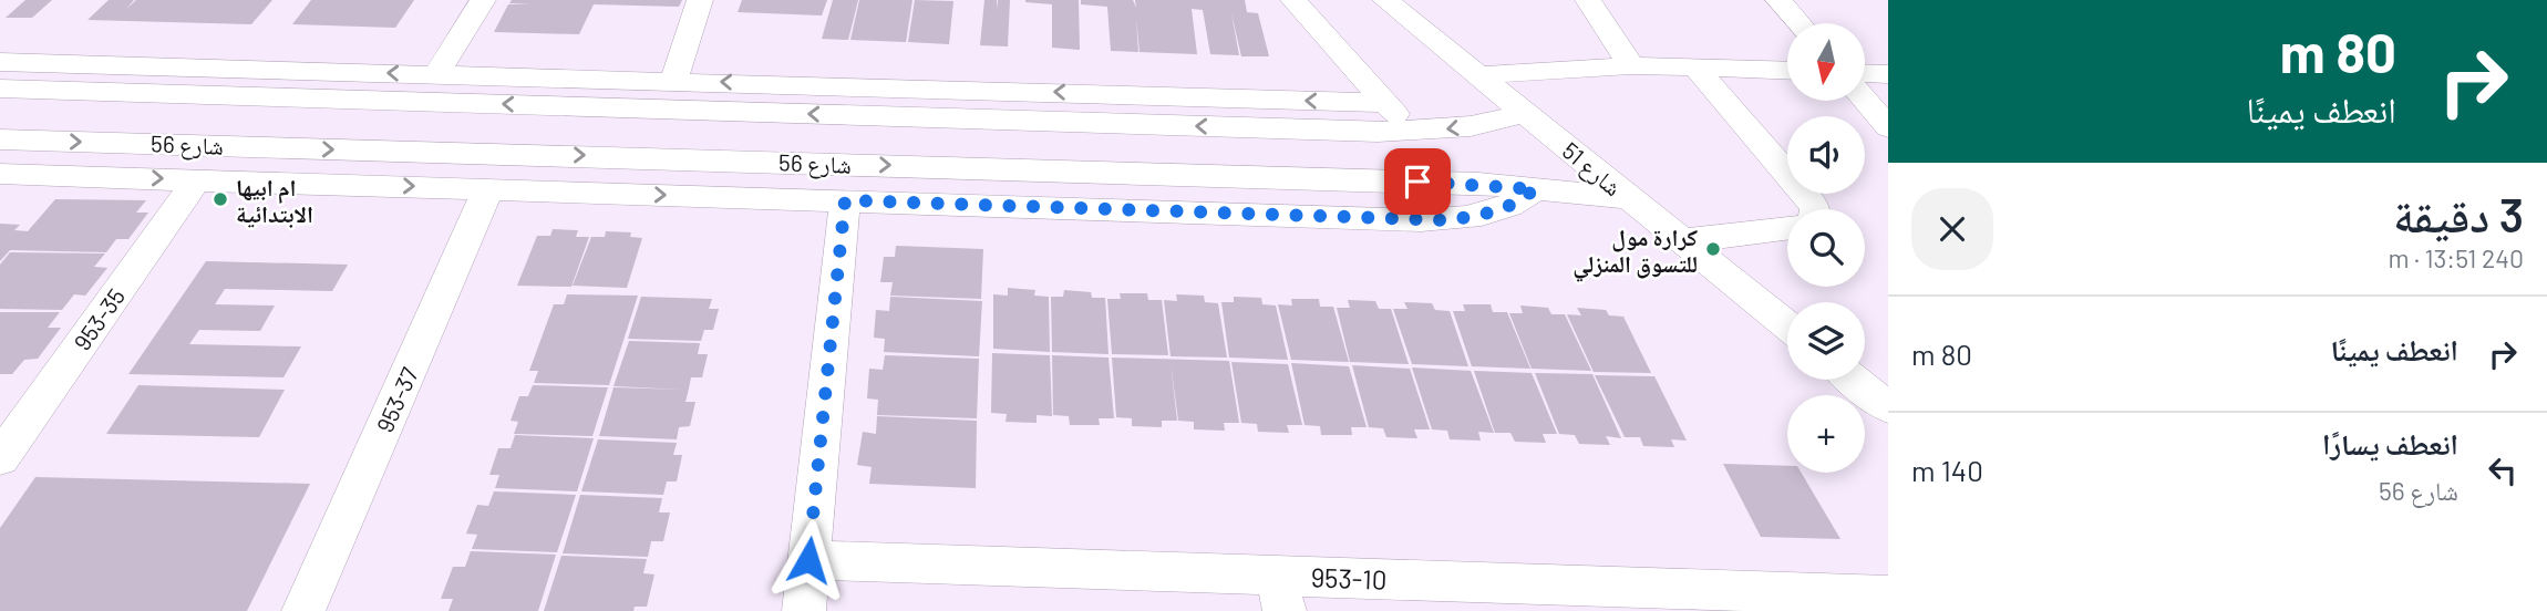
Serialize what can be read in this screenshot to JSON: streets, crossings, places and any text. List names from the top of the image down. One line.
{"streets":{"street":["شارع 56","شارع 51","953-35","953-37","953-10"]},"crossings":[["شارع 56","شارع 51"]],"places":["ام ابيها الابتدائية","كرارة مول للتسوق المنزلي"],"north":"bottom","page":{"turn":["80 m","انعطف يمينًا"],"map_buttons":"+","heading":["3 دقيقة","240 m · 13:51"],"list":[{"name":"انعطف يمينًا","value":"80 m"},{"name":"انعطف يسارًا","note":"شارع 56","value":"140 m"}]}}
